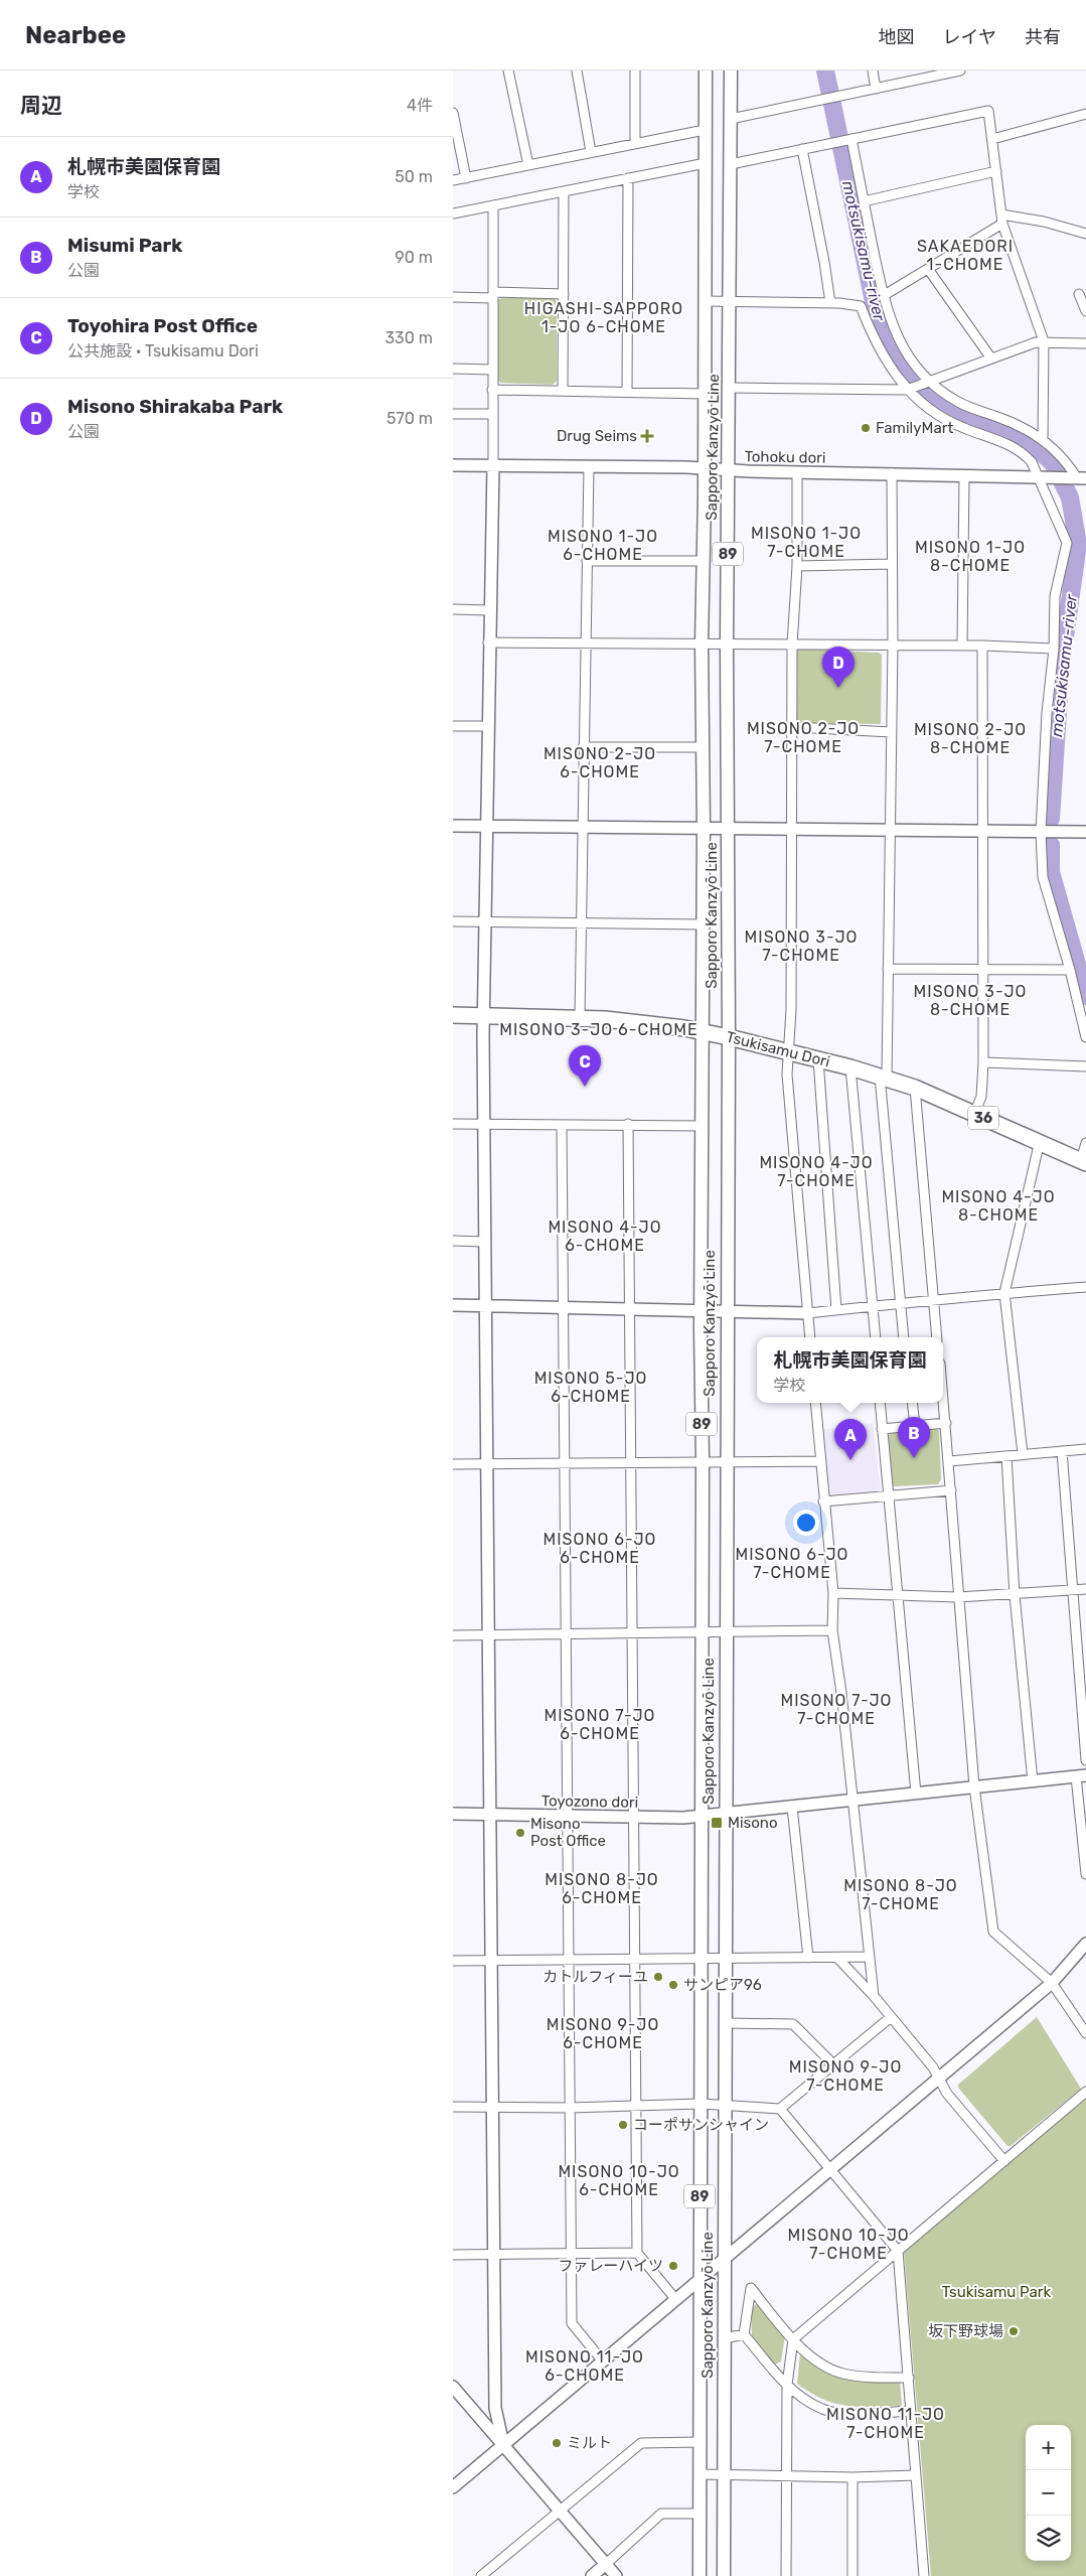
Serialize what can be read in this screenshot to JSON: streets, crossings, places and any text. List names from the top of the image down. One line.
{"streets":{"highway":["Tsukisamu Dori","36"],"main road":["Sapporo Kanzyō Line","89"],"street":["Tohoku dori","Toyozono dori"]},"crossings":[["Sapporo Kanzyō Line","Tohoku dori"],["Sapporo Kanzyō Line","Tsukisamu Dori"],["Sapporo Kanzyō Line","Toyozono dori"]],"districts":["SAKAEDORI 1-CHOME","HIGASHI-SAPPORO 1-JO 6-CHOME","MISONO 1-JO 7-CHOME","MISONO 1-JO 6-CHOME","MISONO 1-JO 8-CHOME","MISONO 2-JO 7-CHOME","MISONO 2-JO 8-CHOME","MISONO 2-JO 6-CHOME","MISONO 3-JO 7-CHOME","MISONO 3-JO 8-CHOME","MISONO 3-JO 6-CHOME","MISONO 4-JO 7-CHOME","MISONO 4-JO 8-CHOME","MISONO 4-JO 6-CHOME","MISONO 5-JO 6-CHOME","MISONO 6-JO 6-CHOME","MISONO 6-JO 7-CHOME","MISONO 7-JO 7-CHOME","MISONO 7-JO 6-CHOME","MISONO 8-JO 6-CHOME","MISONO 8-JO 7-CHOME","MISONO 9-JO 6-CHOME","MISONO 9-JO 7-CHOME","MISONO 10-JO 6-CHOME","MISONO 10-JO 7-CHOME","MISONO 11-JO 6-CHOME","MISONO 11-JO 7-CHOME"],"water":["motsukisamu-river"],"parks":["Tsukisamu Park"],"places":{"other":["FamilyMart","Misono Post Office","カトルフィーユ","サンピア96","コーポサンシャイン","ファレーハイツ","坂下野球場","ミルト"],"health":["Drug Seims"],"transit":["Misono"]},"page":{"header":"Nearbee","nav":["地図","レイヤ","共有"],"heading":["周辺","4件"],"list":[{"mark":"A","name":"札幌市美園保育園","note":"学校","value":"50 m"},{"mark":"B","name":"Misumi Park","note":"公園","value":"90 m"},{"mark":"C","name":"Toyohira Post Office","note":"公共施設 · Tsukisamu Dori","value":"330 m"},{"mark":"D","name":"Misono Shirakaba Park","note":"公園","value":"570 m"}],"pins":["D","C","B","A"],"popup":["札幌市美園保育園","学校"],"map_buttons":["+","−"]}}
